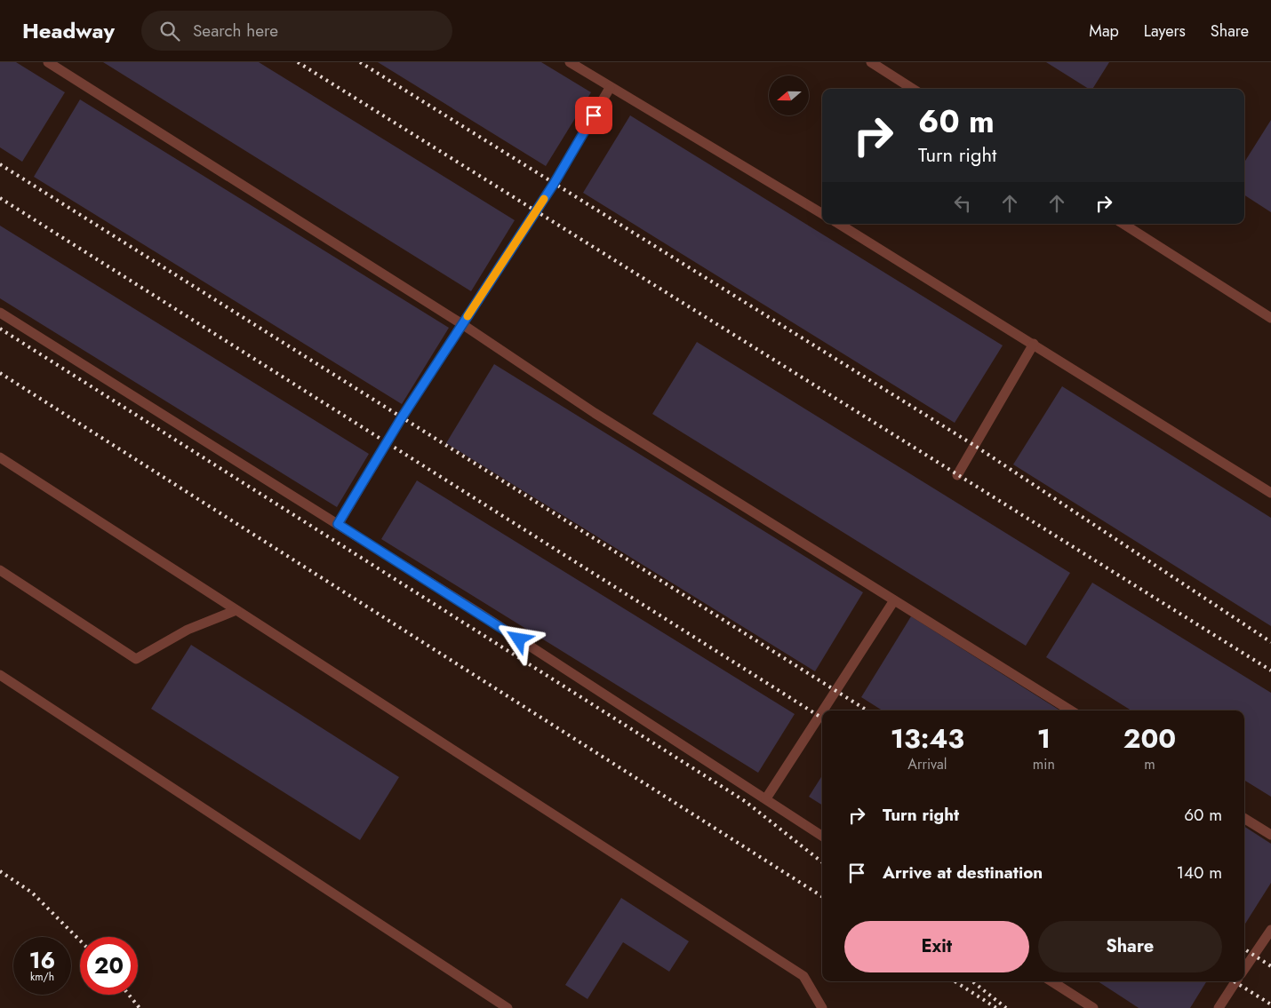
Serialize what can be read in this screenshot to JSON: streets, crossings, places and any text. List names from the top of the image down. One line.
{"north":"left","page":{"header":"Headway","search":"Search here","nav":["Map","Layers","Share"],"turn":["60 m","Turn right"],"eta":["13:43","Arrival","1","min","200","m"],"list":[{"name":"Turn right","value":"60 m"},{"name":"Arrive at destination","value":"140 m"}],"buttons":["Exit","Share"],"speed":"16 km/h","limit":"20"}}
